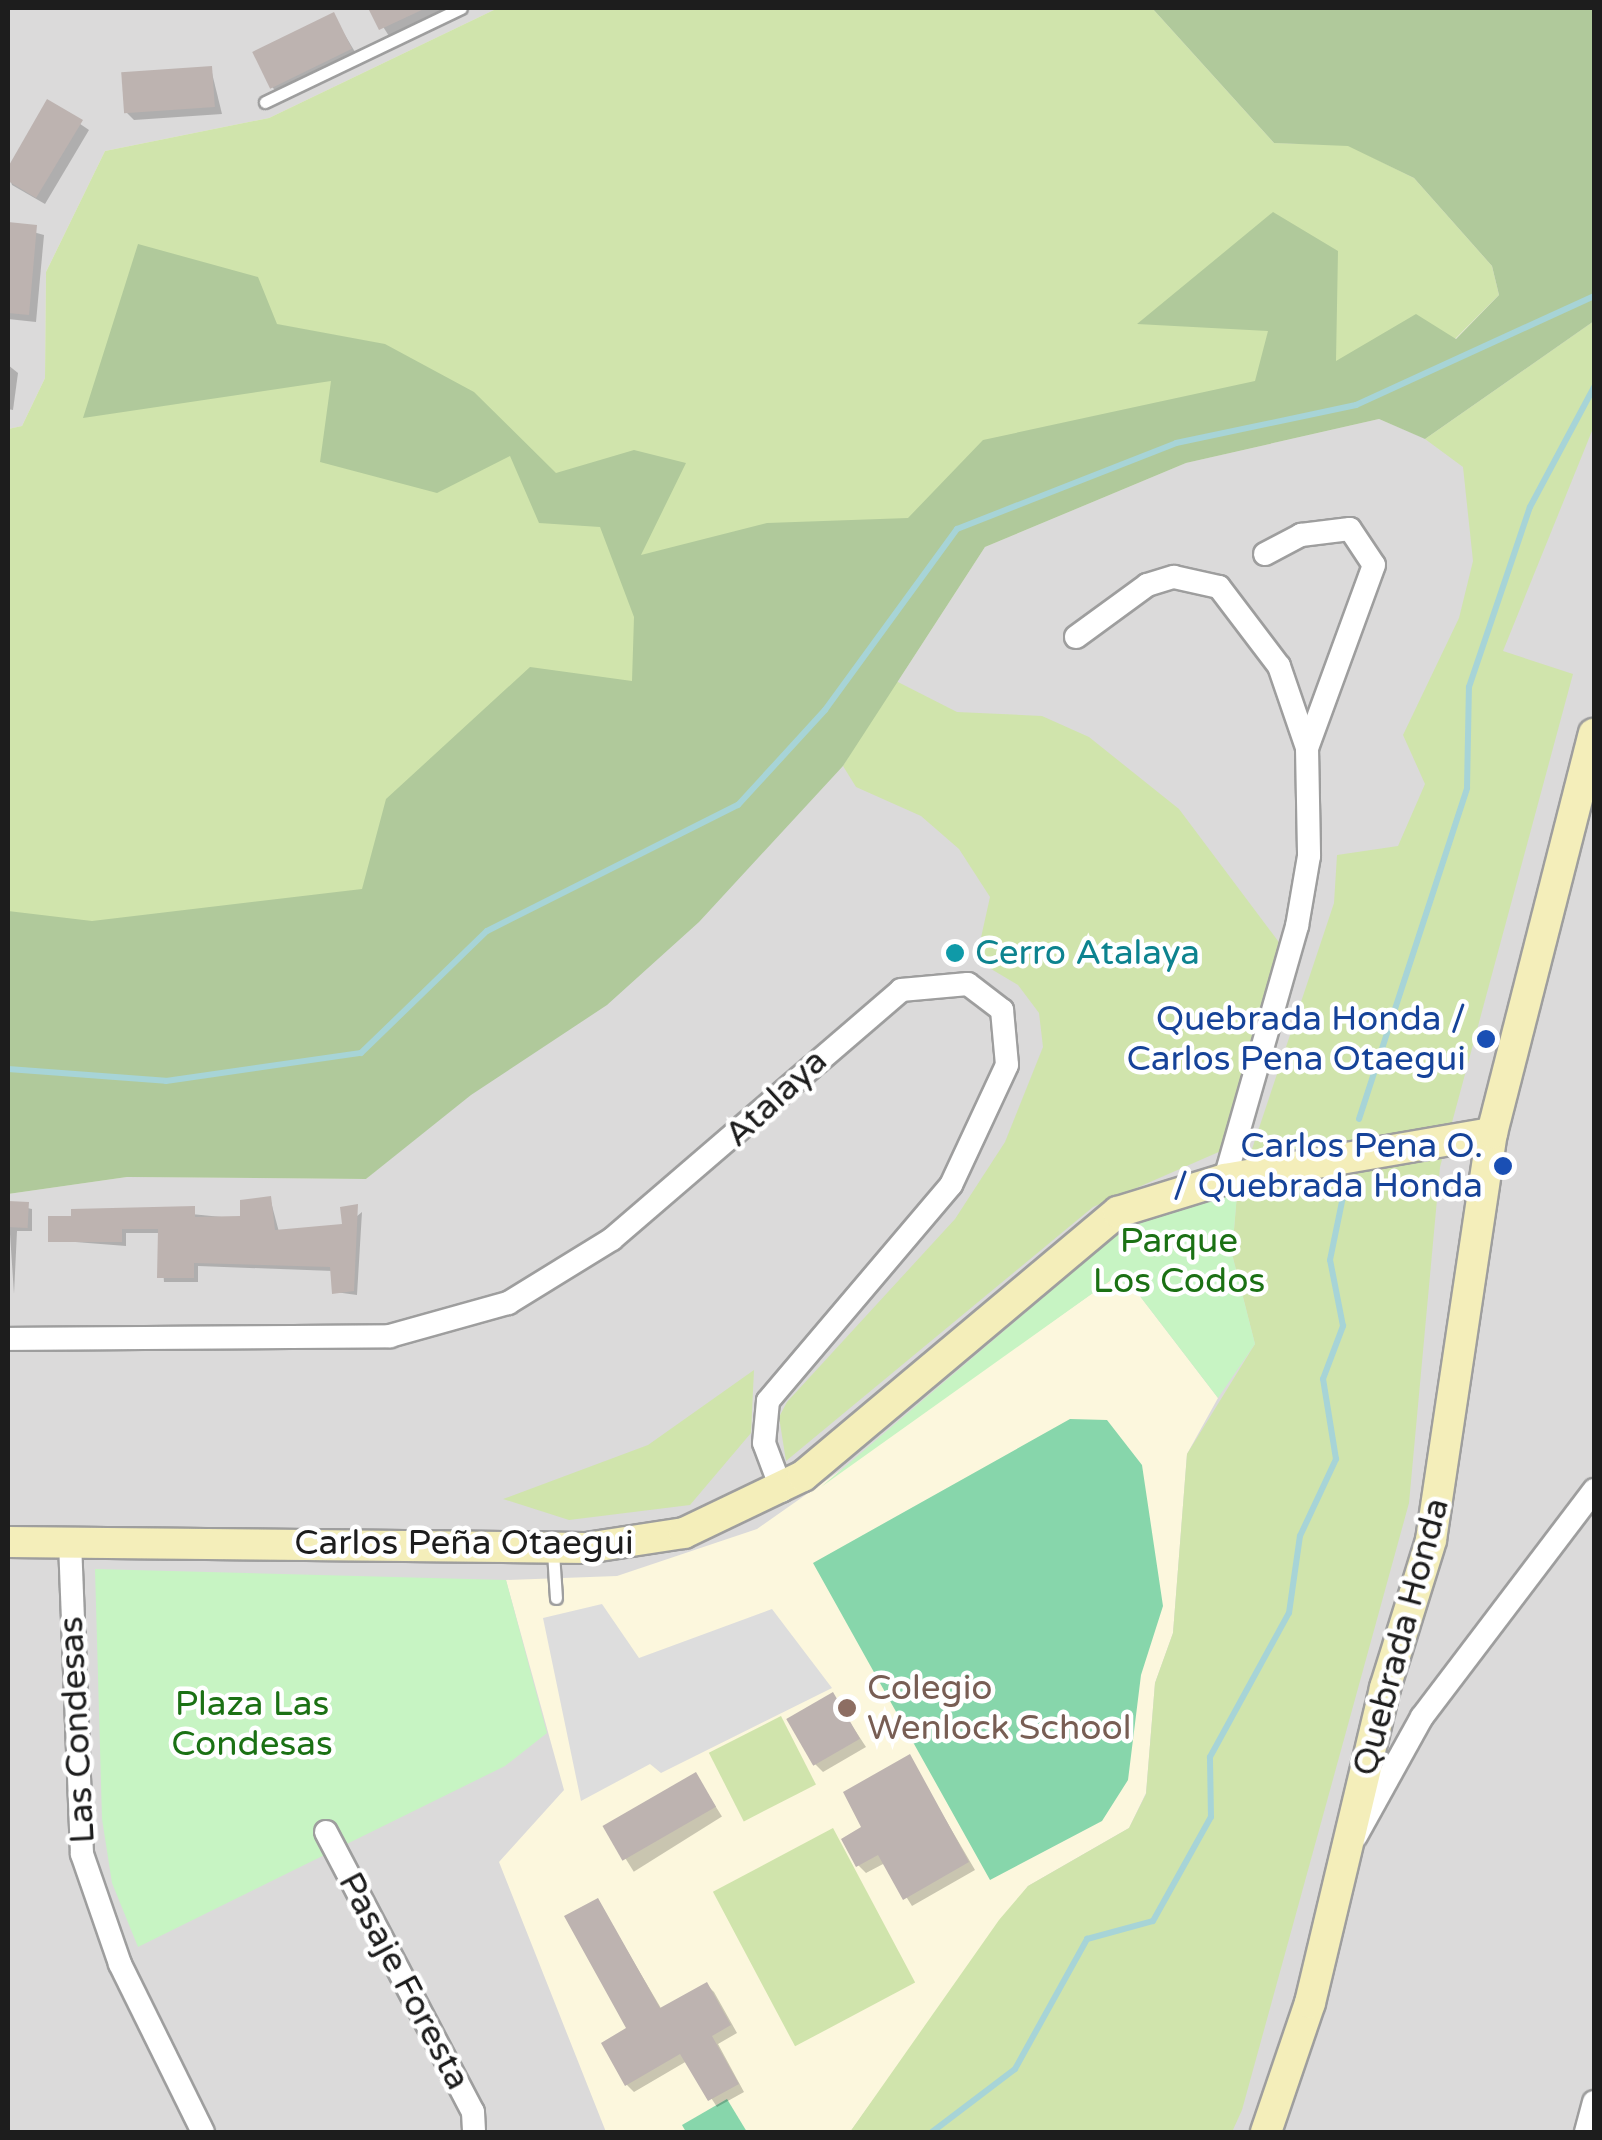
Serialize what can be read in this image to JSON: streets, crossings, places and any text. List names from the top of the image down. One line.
{"streets":{"street":["Atalaya","Carlos Peña Otaegui","Quebrada Honda","Las Condesas","Pasaje Foresta"]},"crossings":[["Atalaya","Carlos Peña Otaegui"],["Carlos Peña Otaegui","Quebrada Honda"],["Carlos Peña Otaegui","Las Condesas"]],"parks":["Parque Los Codos","Plaza Las Condesas"],"places":["Cerro Atalaya","Quebrada Honda / Carlos Pena Otaegui","Carlos Pena O. / Quebrada Honda","Colegio Wenlock School"]}
